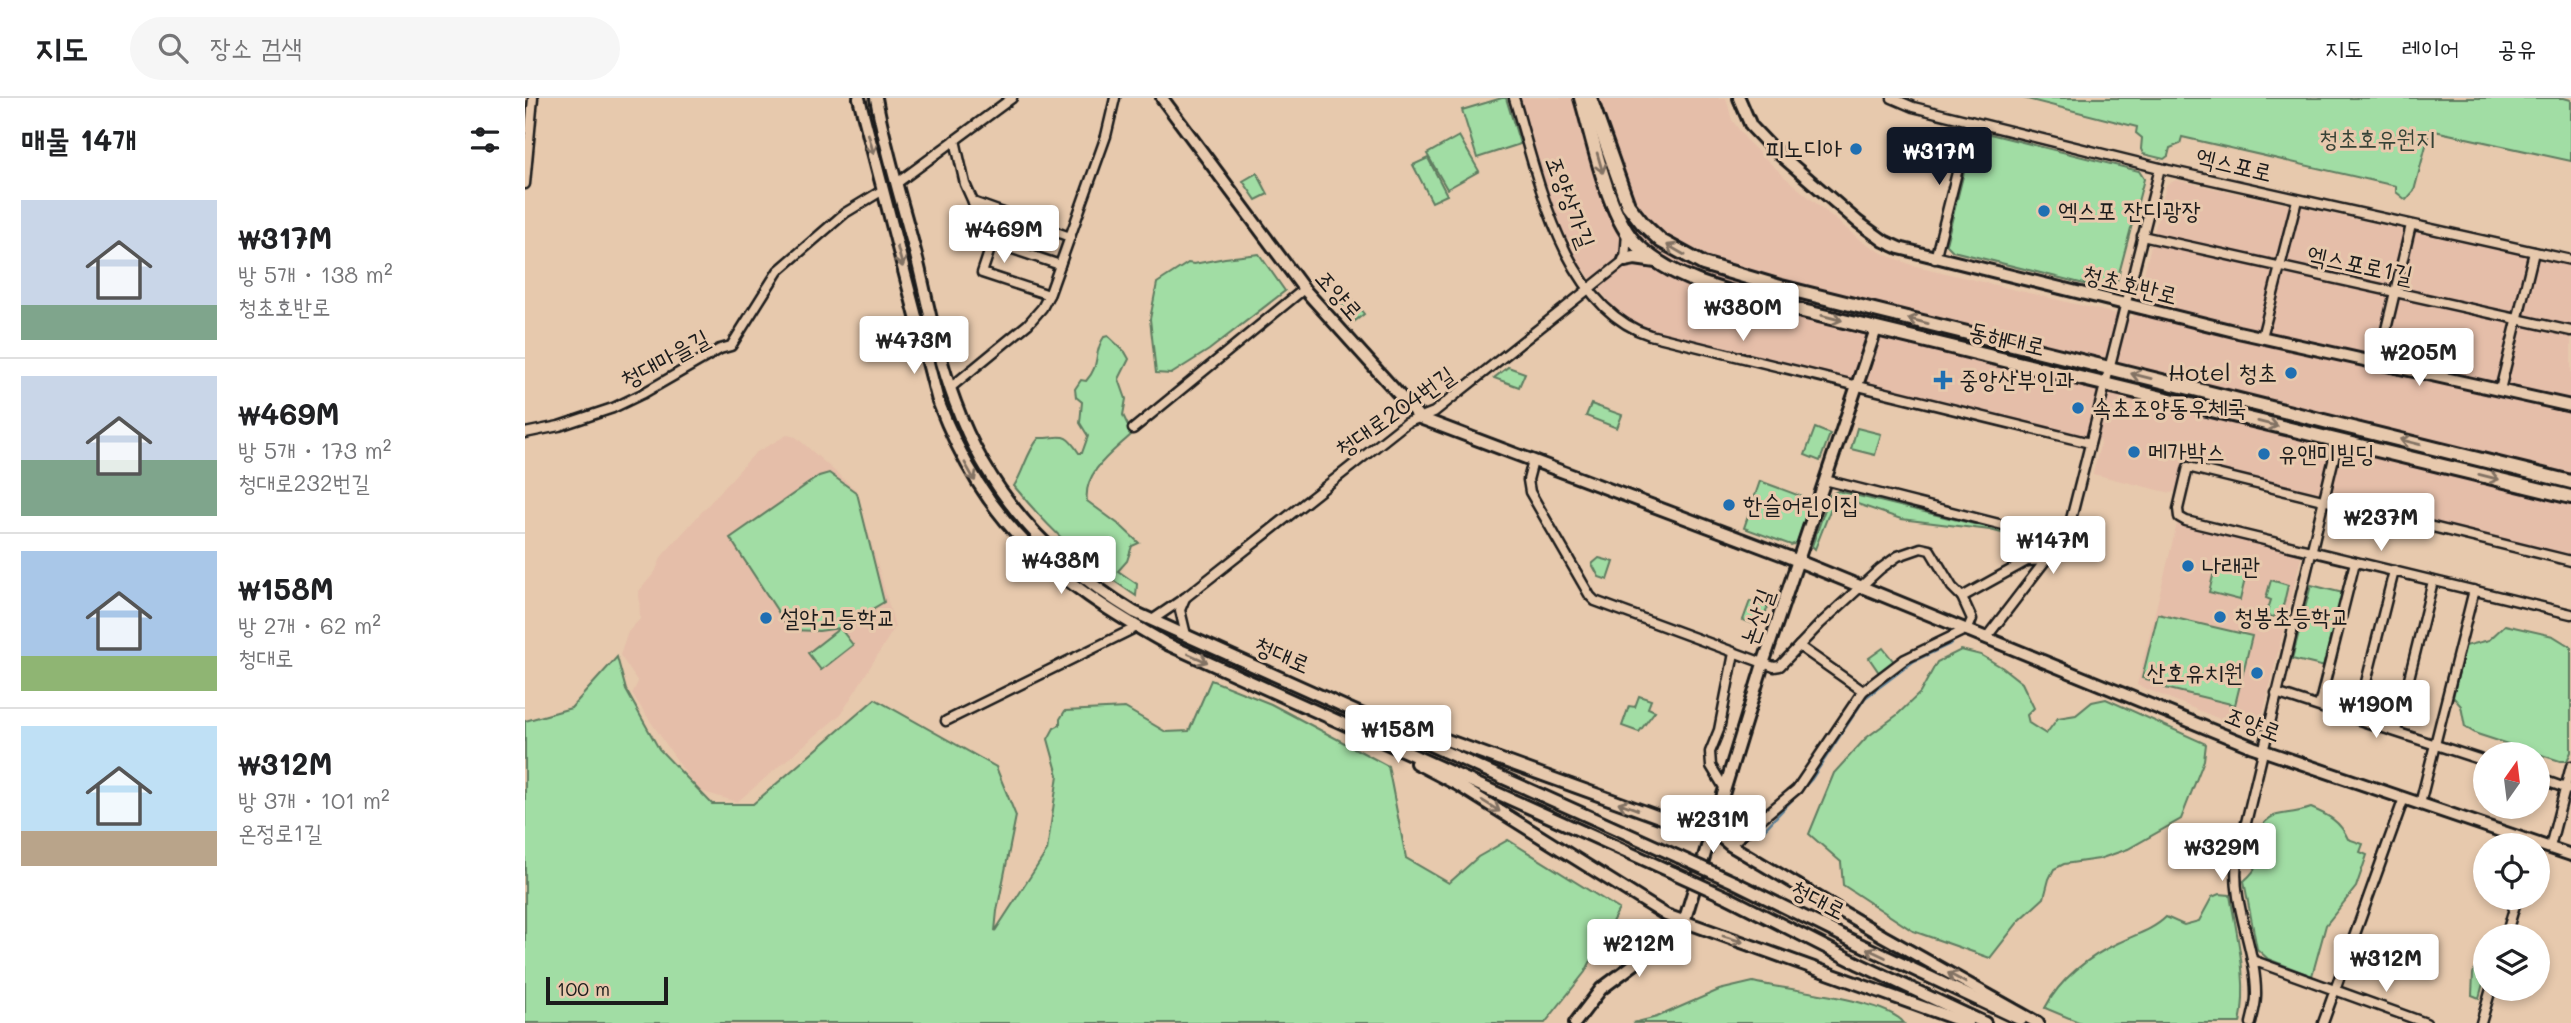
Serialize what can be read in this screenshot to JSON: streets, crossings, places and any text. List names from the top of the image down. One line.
{"streets":{"main road":["동해대로"],"street":["엑스포로","조양상가길","엑스포로1길","청초호반로","조양로","청대마을길","청대로204번길","논산길","청대로"]},"crossings":[["조양상가길","청대로204번길"],["조양상가길","논산길"],["조양로","청대로204번길"],["조양로","논산길"],["동해대로","논산길"],["청대마을길","청대로"],["청대로204번길","청대로"]],"parks":["청초호유원지"],"places":{"other":["피노디아","엑스포 잔디광장","Hotel 청초","속초조양동우체국","메가박스","유앤미빌딩","한슬어린이집","나래관","청봉초등학교","설악고등학교","산호유치원"],"health":["중앙산부인과"]},"scale_bar":"100 m","north":"top","page":{"header":"지도","search":"장소 검색","nav":["지도","레이어","공유"],"heading":"매물 14개","price":["₩317M","₩469M","₩380M","₩473M","₩205M","₩237M","₩147M","₩438M","₩190M","₩158M","₩231M","₩329M","₩212M","₩312M"],"list":[{"name":"₩317M","note":"방 5개 · 138 m² · 청초호반로"},{"name":"₩469M","note":"방 5개 · 173 m² · 청대로232번길"},{"name":"₩158M","note":"방 2개 · 62 m² · 청대로"},{"name":"₩312M","note":"방 3개 · 101 m² · 온정로1길"}],"scale":"100 m"}}
